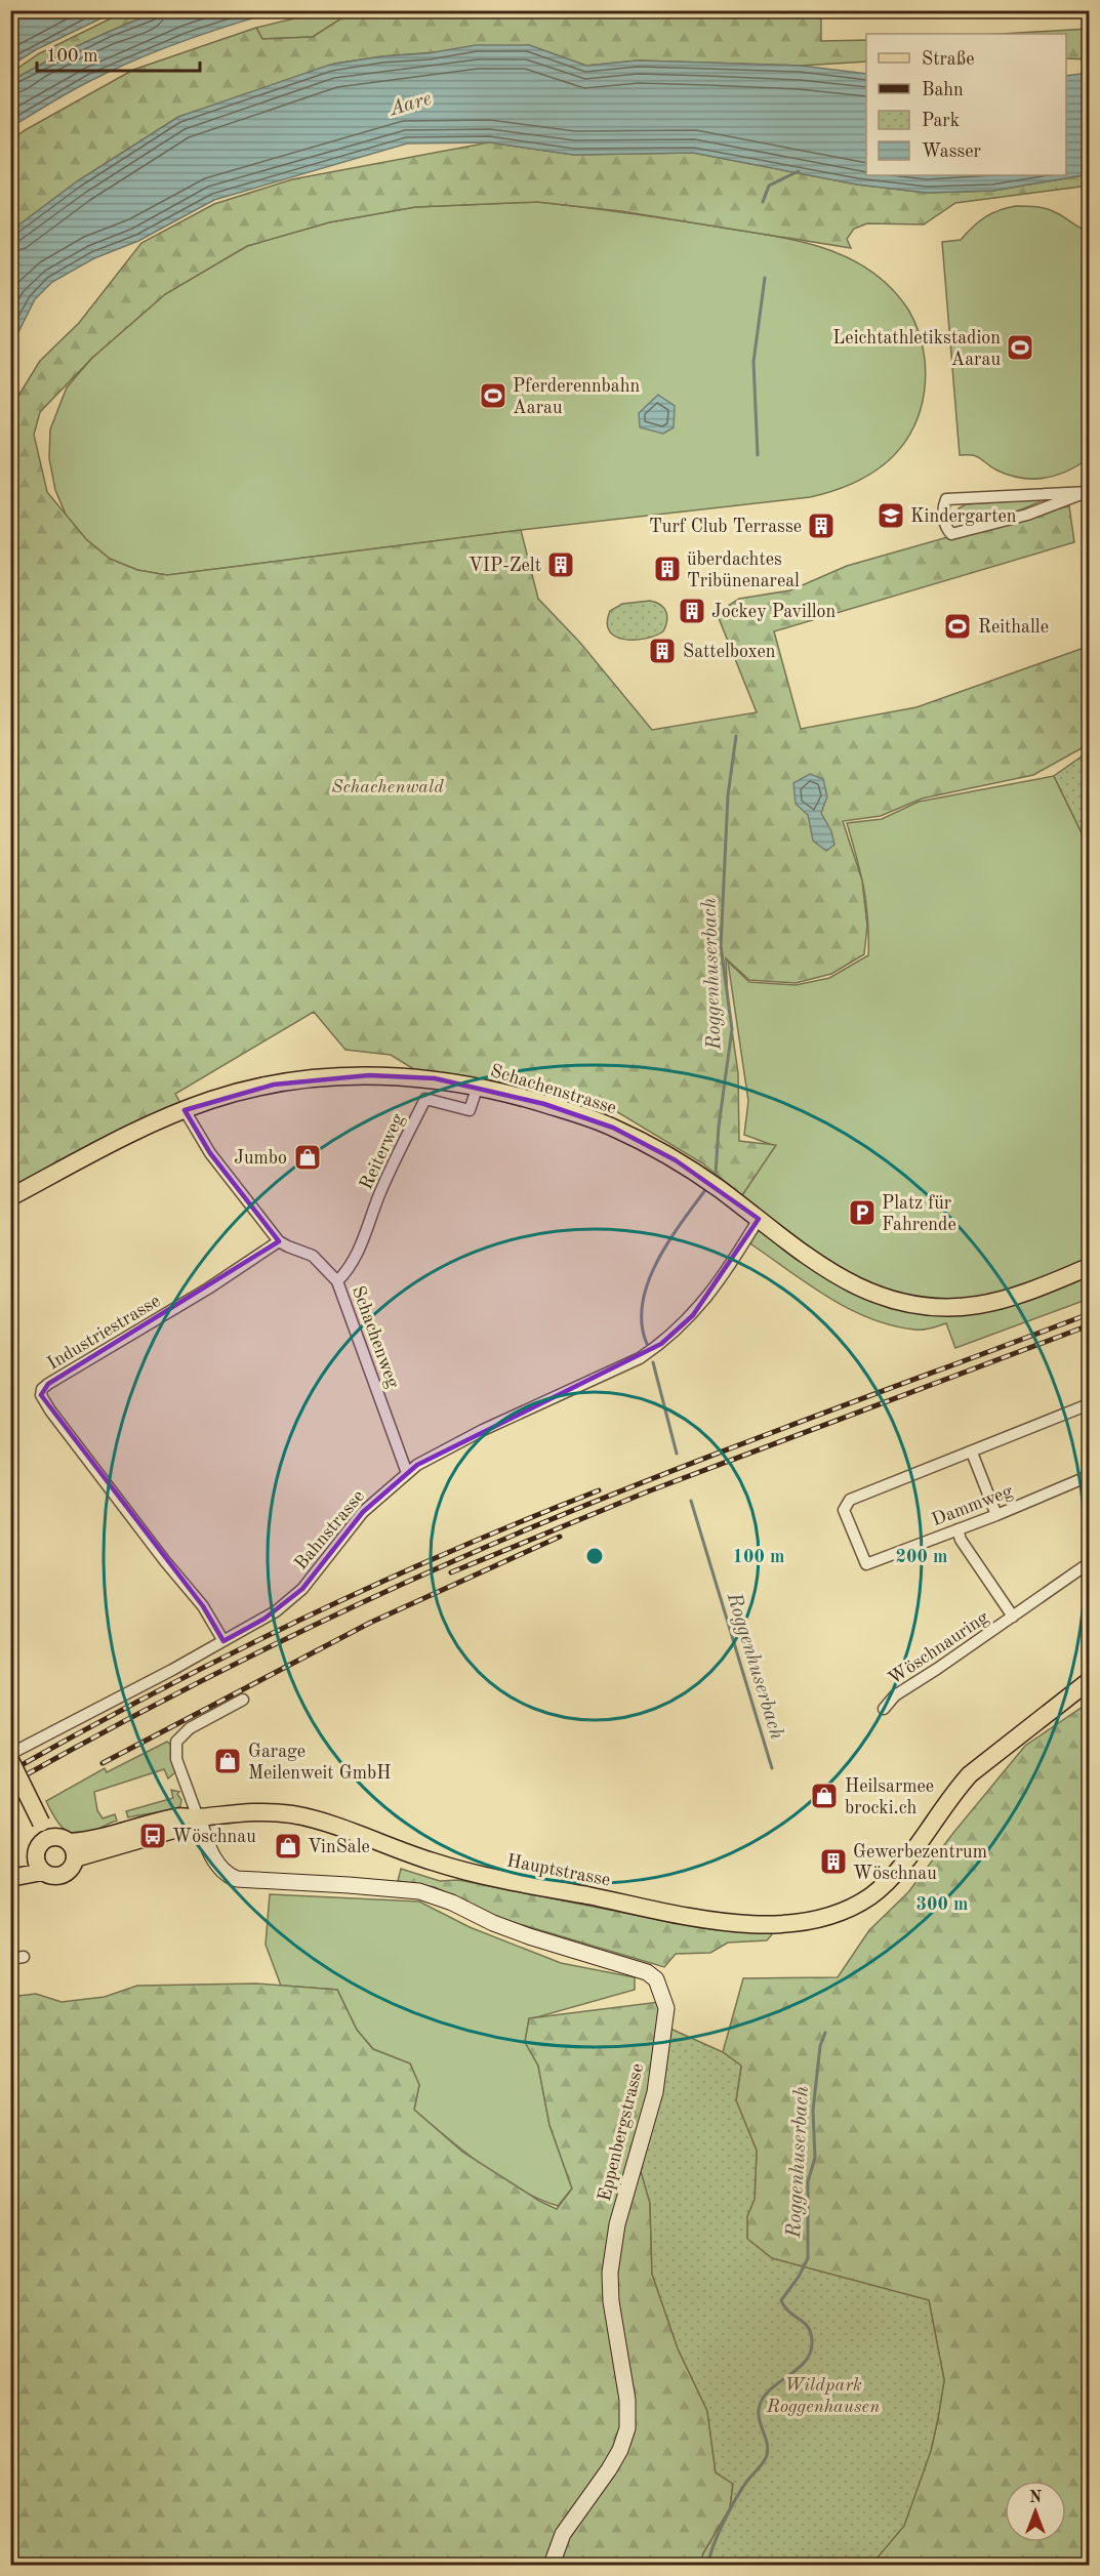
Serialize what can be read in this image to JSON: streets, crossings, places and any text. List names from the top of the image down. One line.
{"streets":{"main road":["Schachenstrasse","Hauptstrasse"],"street":["Reiterweg","Industriestrasse","Schachenweg","Dammweg","Bahnstrasse","Wöschnauring","Eppenbergstrasse"]},"crossings":[["Schachenstrasse","Reiterweg"],["Schachenstrasse","Bahnstrasse"],["Reiterweg","Schachenweg"],["Industriestrasse","Schachenweg"],["Industriestrasse","Bahnstrasse"],["Schachenweg","Bahnstrasse"],["Dammweg","Wöschnauring"],["Hauptstrasse","Eppenbergstrasse"]],"water":["Aare","Roggenhuserbach"],"parks":["Schachenwald","Wildpark Roggenhausen"],"places":{"sports":["Leichtathletikstadion Aarau","Pferderennbahn Aarau","Reithalle"],"school or university":["Kindergarten"],"building":["Turf Club Terrasse","VIP-Zelt","überdachtes Tribünenareal","Jockey Pavillon","Sattelboxen","Gewerbezentrum Wöschnau"],"shop":["Jumbo","Garage Meilenweit GmbH","Heilsarmee brocki.ch","VinSale"],"parking":["Platz für Fahrende"],"bus stop":["Wöschnau"]},"legend":["Straße","Bahn","Park","Wasser"],"scale_bar":"100 m","north":"top","rings":["100 m","200 m","300 m"]}
